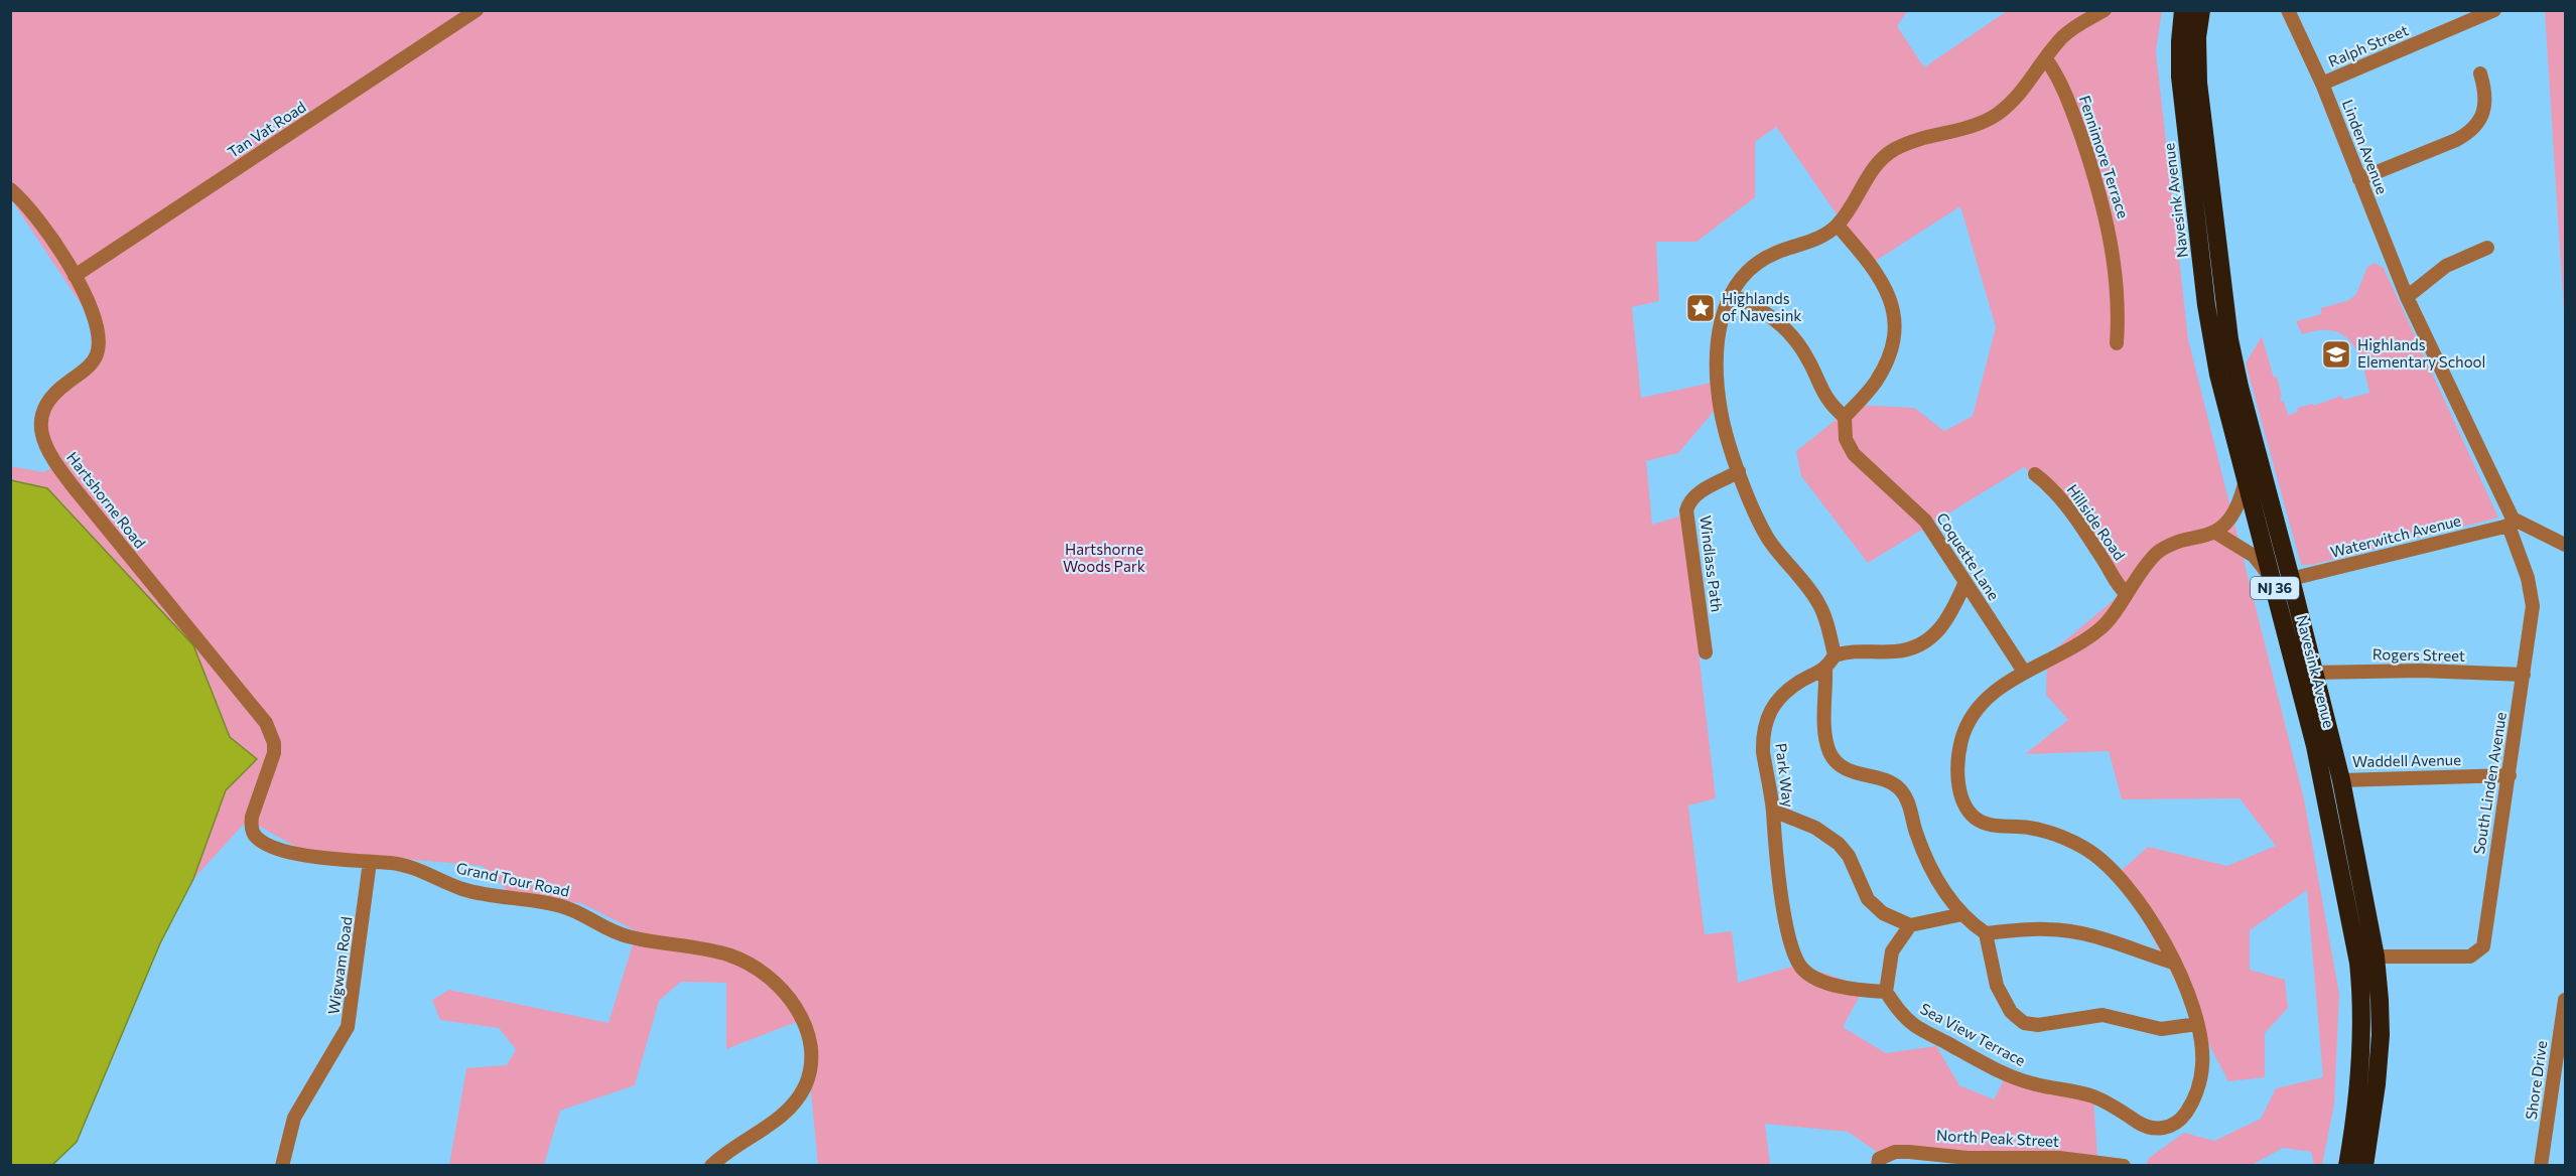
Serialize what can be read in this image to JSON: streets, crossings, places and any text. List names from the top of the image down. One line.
{"streets":{"highway":["Navesink Avenue","NJ 36"],"street":["Ralph Street","Tan Vat Road","Linden Avenue","Fennimore Terrace","Hartshorne Road","Hillside Road","Waterwitch Avenue","Coquette Lane","Windlass Path","Rogers Street","Waddell Avenue","Park Way","South Linden Avenue","Grand Tour Road","Wigwam Road","Sea View Terrace","Shore Drive","North Peak Street"]},"crossings":[["Ralph Street","Linden Avenue"],["Tan Vat Road","Hartshorne Road"],["Linden Avenue","Waterwitch Avenue"],["Linden Avenue","South Linden Avenue"],["Navesink Avenue","Waterwitch Avenue"],["Navesink Avenue","Rogers Street"],["Navesink Avenue","Waddell Avenue"],["Navesink Avenue","South Linden Avenue"],["Hartshorne Road","Grand Tour Road"],["Waterwitch Avenue","South Linden Avenue"],["Rogers Street","South Linden Avenue"],["Waddell Avenue","South Linden Avenue"],["Park Way","Sea View Terrace"],["Grand Tour Road","Wigwam Road"]],"parks":["Hartshorne Woods Park"],"places":{"place":["Highlands of Navesink"],"school or university":["Highlands Elementary School"]}}
